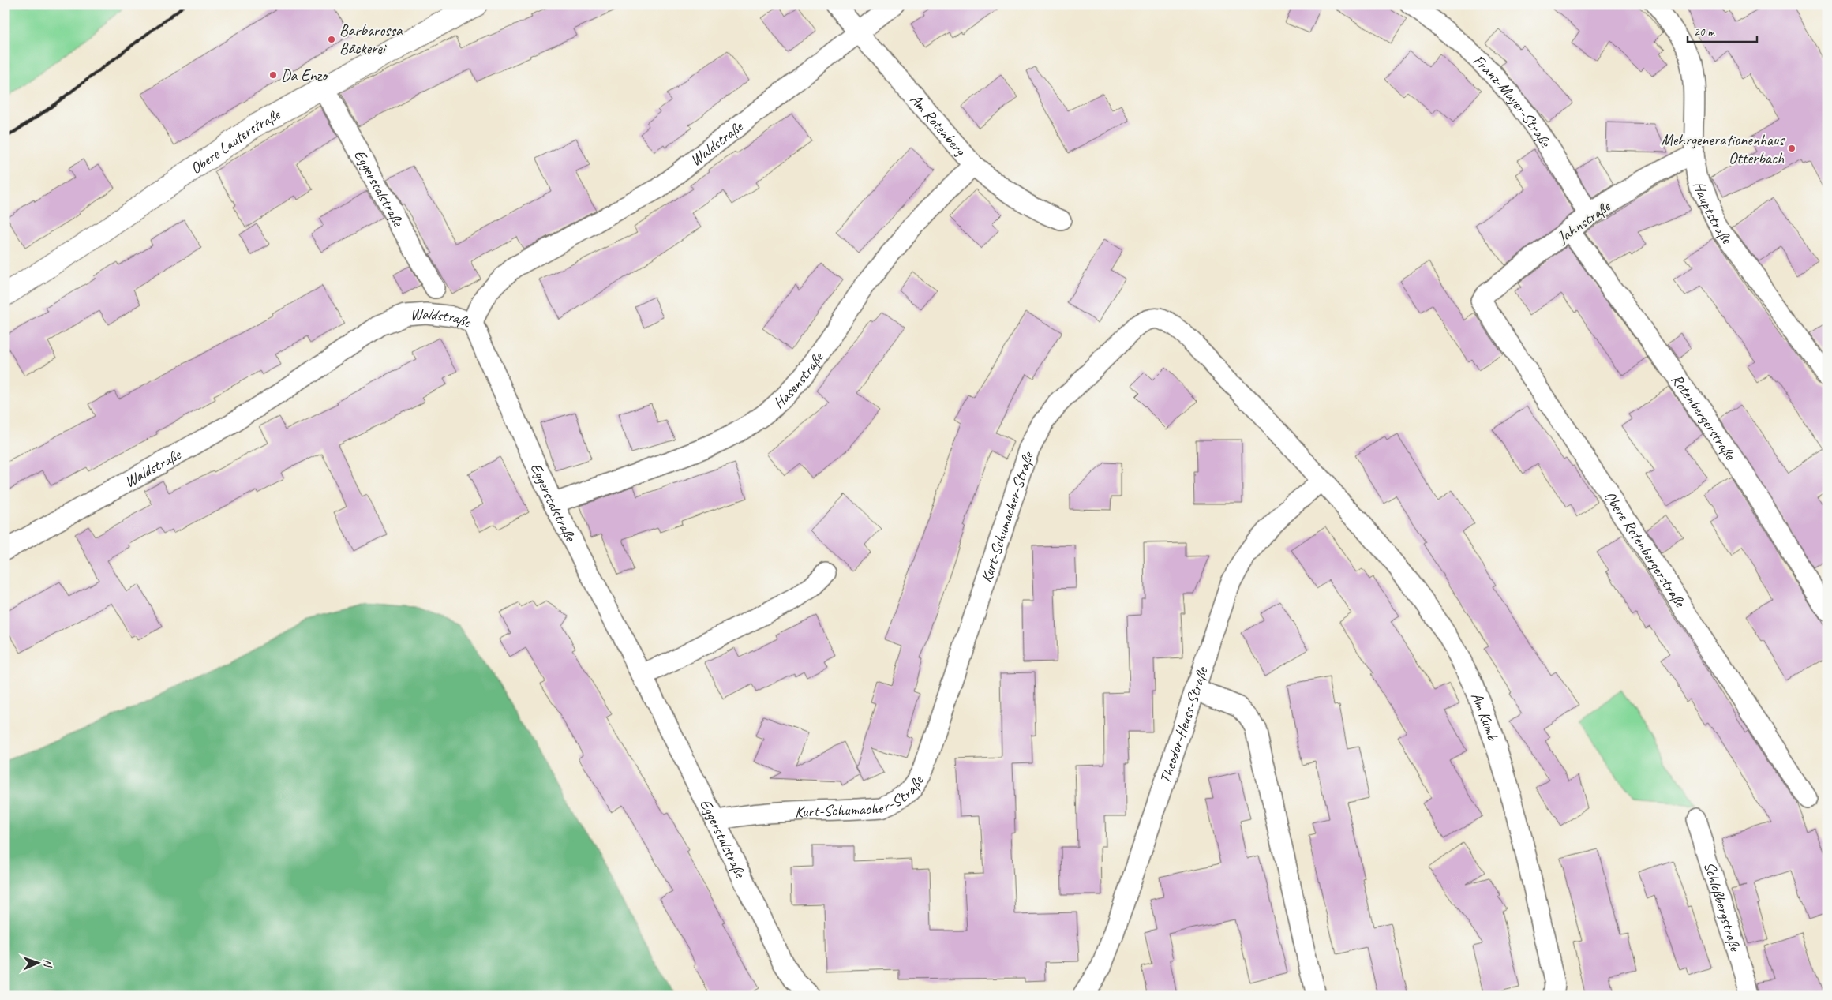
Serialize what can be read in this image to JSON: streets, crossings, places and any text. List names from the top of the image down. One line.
{"streets":{"street":["Franz-Mayer-Straße","Am Rotenberg","Obere Lauterstraße","Waldstraße","Eggerstalstraße","Hauptstraße","Jahnstraße","Hasenstraße","Rotenbergerstraße","Kurt-Schumacher-Straße","Obere Rotenbergerstraße","Am Kumb","Theodor-Heuss-Straße","Schloßbergstraße"]},"crossings":[["Franz-Mayer-Straße","Jahnstraße"],["Am Rotenberg","Waldstraße"],["Am Rotenberg","Hasenstraße"],["Obere Lauterstraße","Eggerstalstraße"],["Waldstraße","Eggerstalstraße"],["Eggerstalstraße","Hasenstraße"],["Eggerstalstraße","Kurt-Schumacher-Straße"],["Hauptstraße","Jahnstraße"],["Jahnstraße","Rotenbergerstraße"],["Jahnstraße","Obere Rotenbergerstraße"],["Kurt-Schumacher-Straße","Am Kumb"],["Kurt-Schumacher-Straße","Theodor-Heuss-Straße"],["Am Kumb","Theodor-Heuss-Straße"]],"places":["Barbarossa Bäckerei","Da Enzo","Mehrgenerationenhaus Otterbach"],"scale_bar":"20 m","north":"right"}
